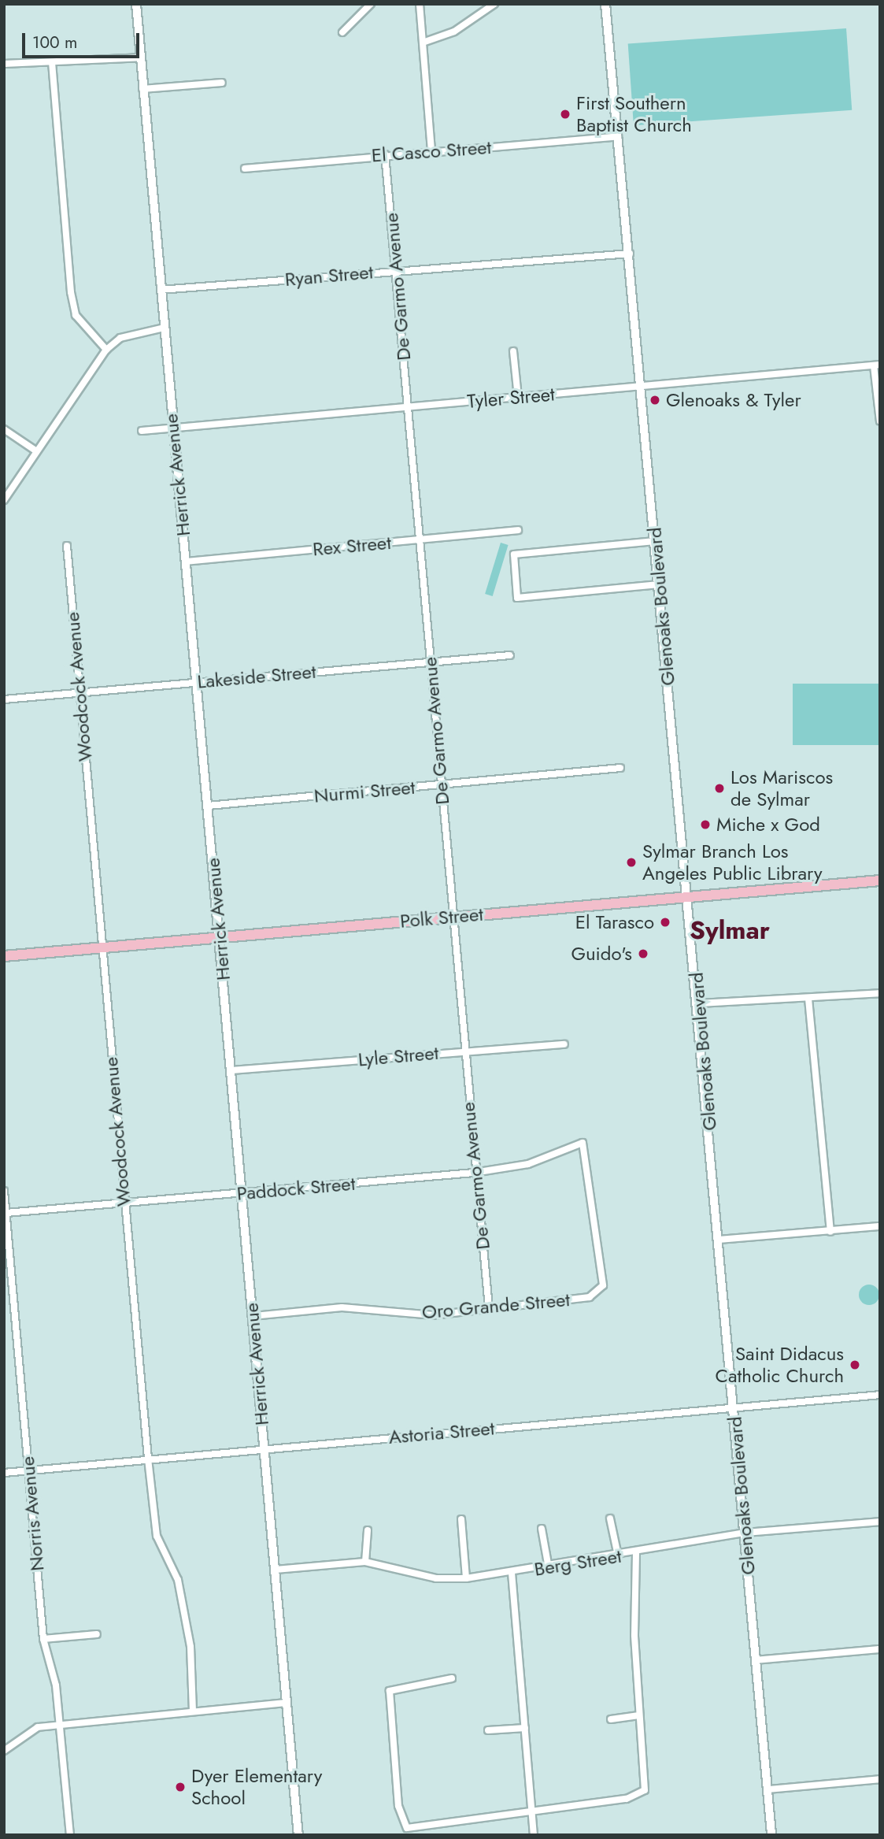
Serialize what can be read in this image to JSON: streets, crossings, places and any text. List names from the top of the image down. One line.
{"streets":{"main road":["Glenoaks Boulevard","Polk Street"],"street":["El Casco Street","Ryan Street","De Garmo Avenue","Tyler Street","Herrick Avenue","Rex Street","Lakeside Street","Woodcock Avenue","Nurmi Street","Lyle Street","Paddock Street","Oro Grande Street","Astoria Street","Norris Avenue","Berg Street"]},"crossings":[["El Casco Street","De Garmo Avenue"],["El Casco Street","Glenoaks Boulevard"],["Ryan Street","De Garmo Avenue"],["Ryan Street","Herrick Avenue"],["Ryan Street","Glenoaks Boulevard"],["De Garmo Avenue","Tyler Street"],["De Garmo Avenue","Rex Street"],["De Garmo Avenue","Lakeside Street"],["De Garmo Avenue","Nurmi Street"],["De Garmo Avenue","Polk Street"],["De Garmo Avenue","Lyle Street"],["De Garmo Avenue","Paddock Street"],["De Garmo Avenue","Oro Grande Street"],["Tyler Street","Herrick Avenue"],["Tyler Street","Glenoaks Boulevard"],["Herrick Avenue","Rex Street"],["Herrick Avenue","Lakeside Street"],["Herrick Avenue","Nurmi Street"],["Herrick Avenue","Polk Street"],["Herrick Avenue","Lyle Street"],["Herrick Avenue","Paddock Street"],["Herrick Avenue","Oro Grande Street"],["Herrick Avenue","Astoria Street"],["Herrick Avenue","Berg Street"],["Glenoaks Boulevard","Polk Street"],["Glenoaks Boulevard","Astoria Street"],["Glenoaks Boulevard","Berg Street"],["Lakeside Street","Woodcock Avenue"],["Woodcock Avenue","Polk Street"],["Woodcock Avenue","Paddock Street"],["Woodcock Avenue","Astoria Street"],["Paddock Street","Oro Grande Street"],["Paddock Street","Norris Avenue"],["Astoria Street","Norris Avenue"]],"districts":["Sylmar"],"places":["First Southern Baptist Church","Glenoaks & Tyler","Los Mariscos de Sylmar","Miche x God","Sylmar Branch Los Angeles Public Library","El Tarasco","Guido's","Saint Didacus Catholic Church","Dyer Elementary School"],"scale_bar":"100 m"}
